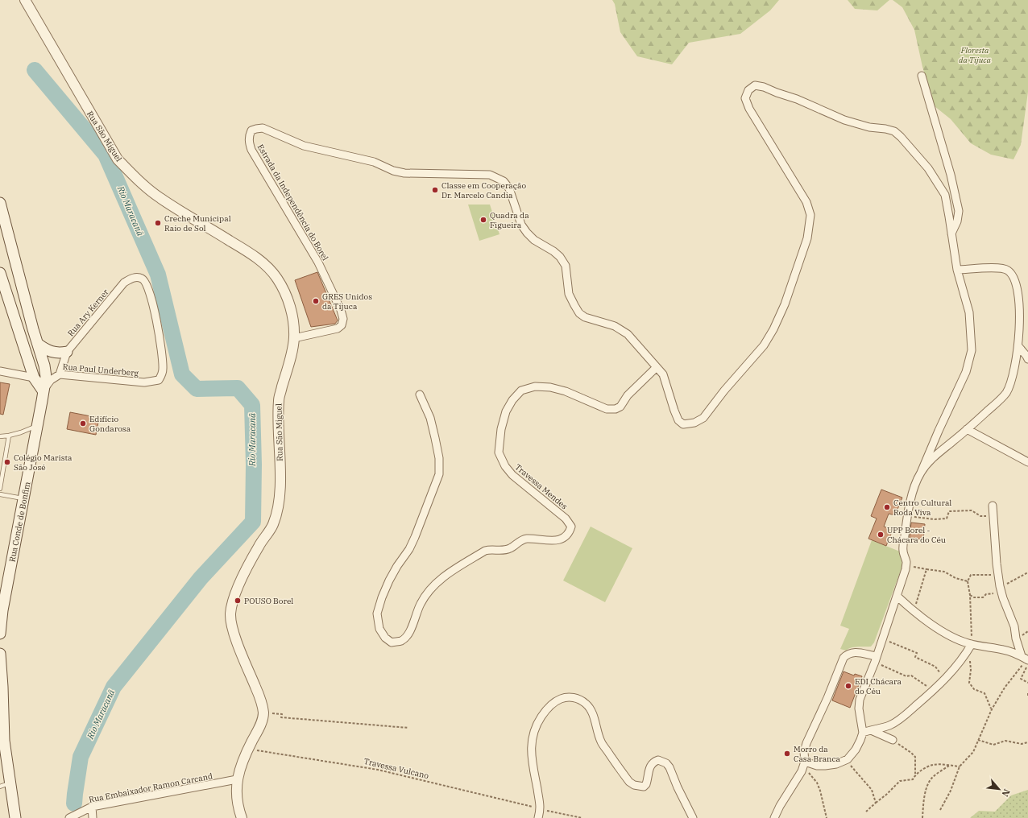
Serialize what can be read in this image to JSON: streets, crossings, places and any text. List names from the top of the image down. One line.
{"streets":{"main road":["Rua Conde de Bonfim"],"street":["Rua São Miguel","Estrada da Independência do Borel","Rua Ary Kerner","Rua Paul Underberg","Travessa Mendes","Rua Embaixador Ramon Carcand"],"path":["Travessa Vulcano"]},"crossings":[["Rua São Miguel","Estrada da Independência do Borel"],["Estrada da Independência do Borel","Travessa Mendes"],["Rua Ary Kerner","Rua Paul Underberg"],["Rua Paul Underberg","Rua Conde de Bonfim"]],"water":["Rio Maracanã"],"parks":["Floresta da Tijuca"],"places":["Classe em Cooperação Dr. Marcelo Candia","Quadra da Figueira","Creche Municipal Raio de Sol","GRES Unidos da Tijuca","Edifício Gondarosa","Colégio Marista São José","Centro Cultural Roda Viva","UPP Borel - Chácara do Céu","POUSO Borel","EDI Chácara do Céu","Morro da Casa Branca"],"north":"bottom right"}
